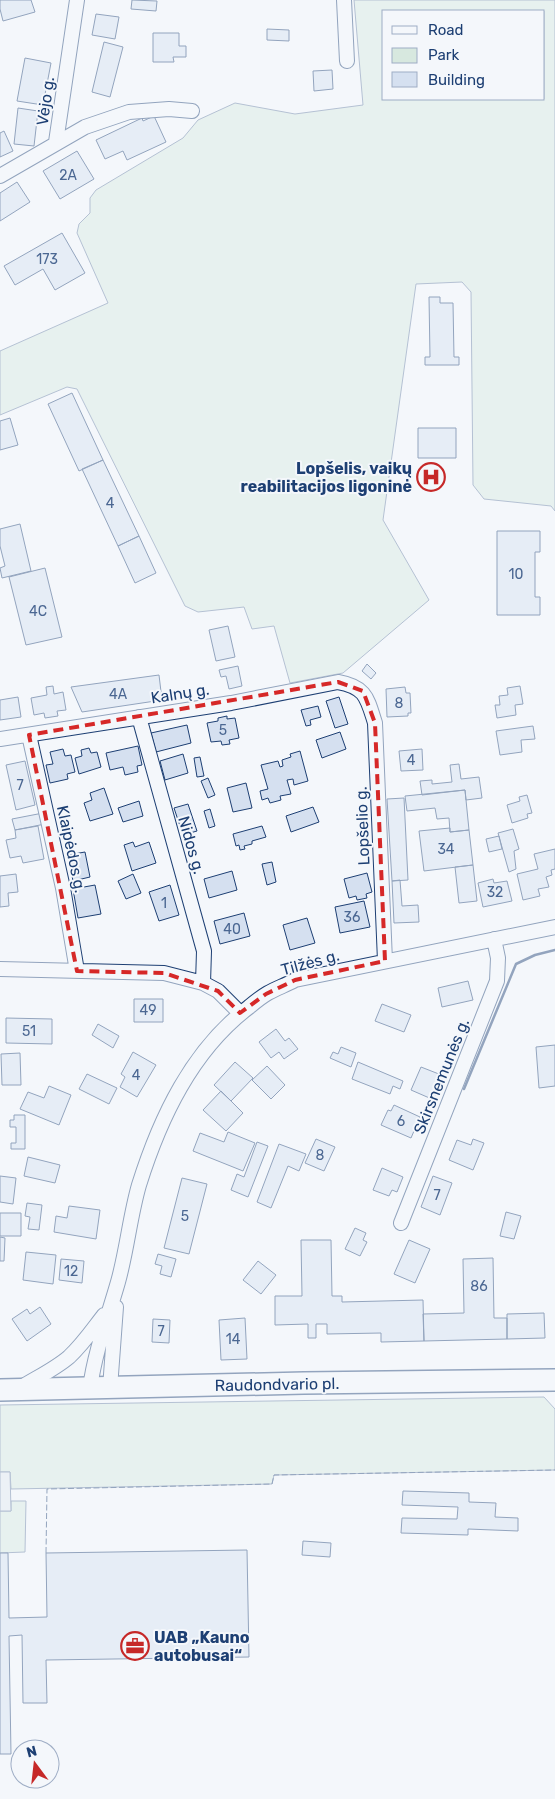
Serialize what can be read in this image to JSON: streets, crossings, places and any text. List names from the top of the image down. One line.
{"streets":{"main road":["Raudondvario pl."],"street":["Vėjo g.","Kalnų g.","Lopšelio g.","Nidos g.","Klaipėdos g.","Tilžės g.","Skirsnemunės g."]},"crossings":[["Kalnų g.","Lopšelio g."],["Kalnų g.","Nidos g."],["Kalnų g.","Klaipėdos g."],["Lopšelio g.","Tilžės g."],["Tilžės g.","Skirsnemunės g."]],"places":{"hospital":["Lopšelis, vaikų reabilitacijos ligoninė"],"office":["UAB „Kauno autobusai“"]},"house_numbers":["2A","173","4","10","4C","4A","8","5","4","7","34","32","1","36","40","49","51","4","6","8","7","5","12","86","7","14"],"legend":["Road","Park","Building"],"north":"top"}
